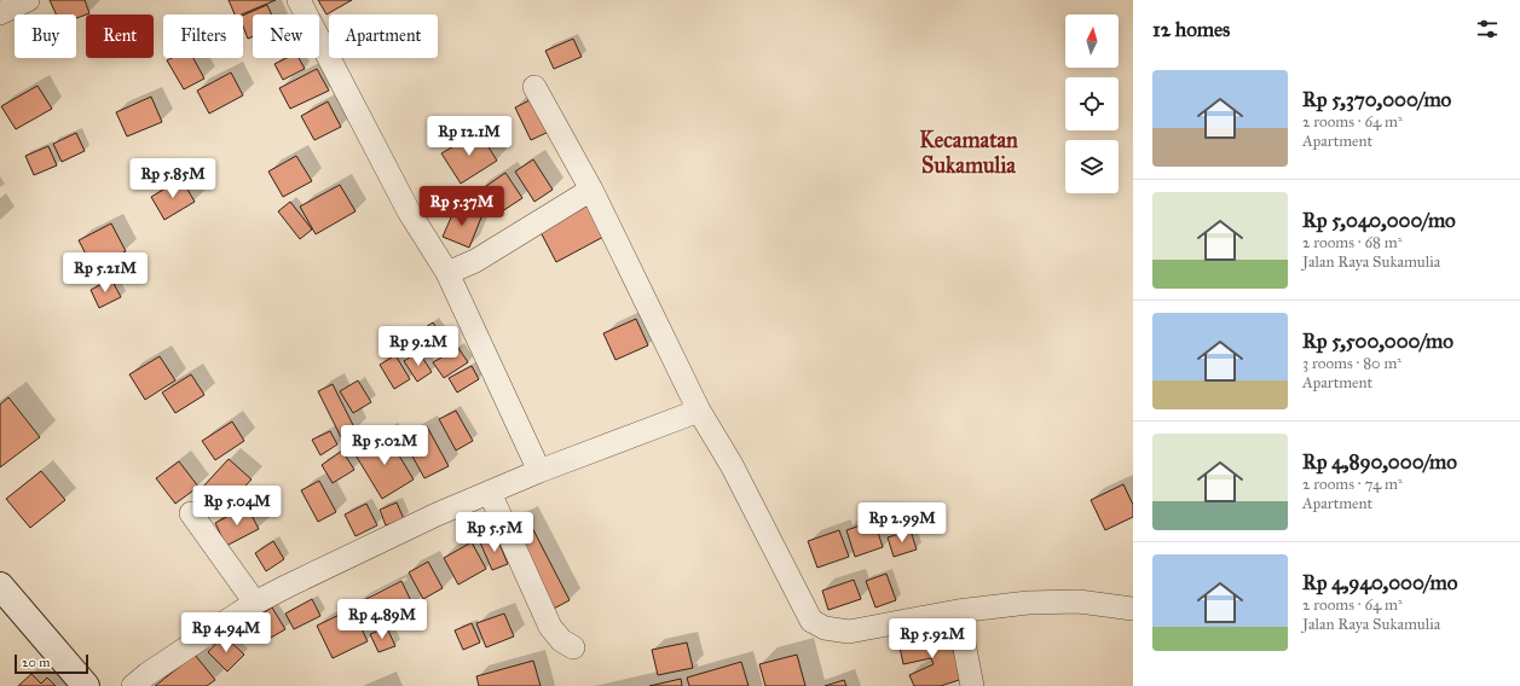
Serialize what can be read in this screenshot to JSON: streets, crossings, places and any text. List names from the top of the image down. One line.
{"districts":["Kecamatan Sukamulia"],"scale_bar":"20 m","north":"top","page":{"heading":"12 homes","chip":["Buy","Rent","Filters","New","Apartment"],"list":[{"name":"Rp 5,370,000/mo","note":"2 rooms · 64 m² · Apartment"},{"name":"Rp 5,040,000/mo","note":"2 rooms · 68 m² · Jalan Raya Sukamulia"},{"name":"Rp 5,500,000/mo","note":"3 rooms · 80 m² · Apartment"},{"name":"Rp 4,890,000/mo","note":"2 rooms · 74 m² · Apartment"},{"name":"Rp 4,940,000/mo","note":"2 rooms · 64 m² · Jalan Raya Sukamulia"}],"price":["Rp 12.1M","Rp 5.85M","Rp 5.37M","Rp 5.21M","Rp 9.2M","Rp 5.02M","Rp 5.04M","Rp 2.99M","Rp 5.5M","Rp 4.89M","Rp 4.94M","Rp 5.92M"],"scale":"20 m"}}
